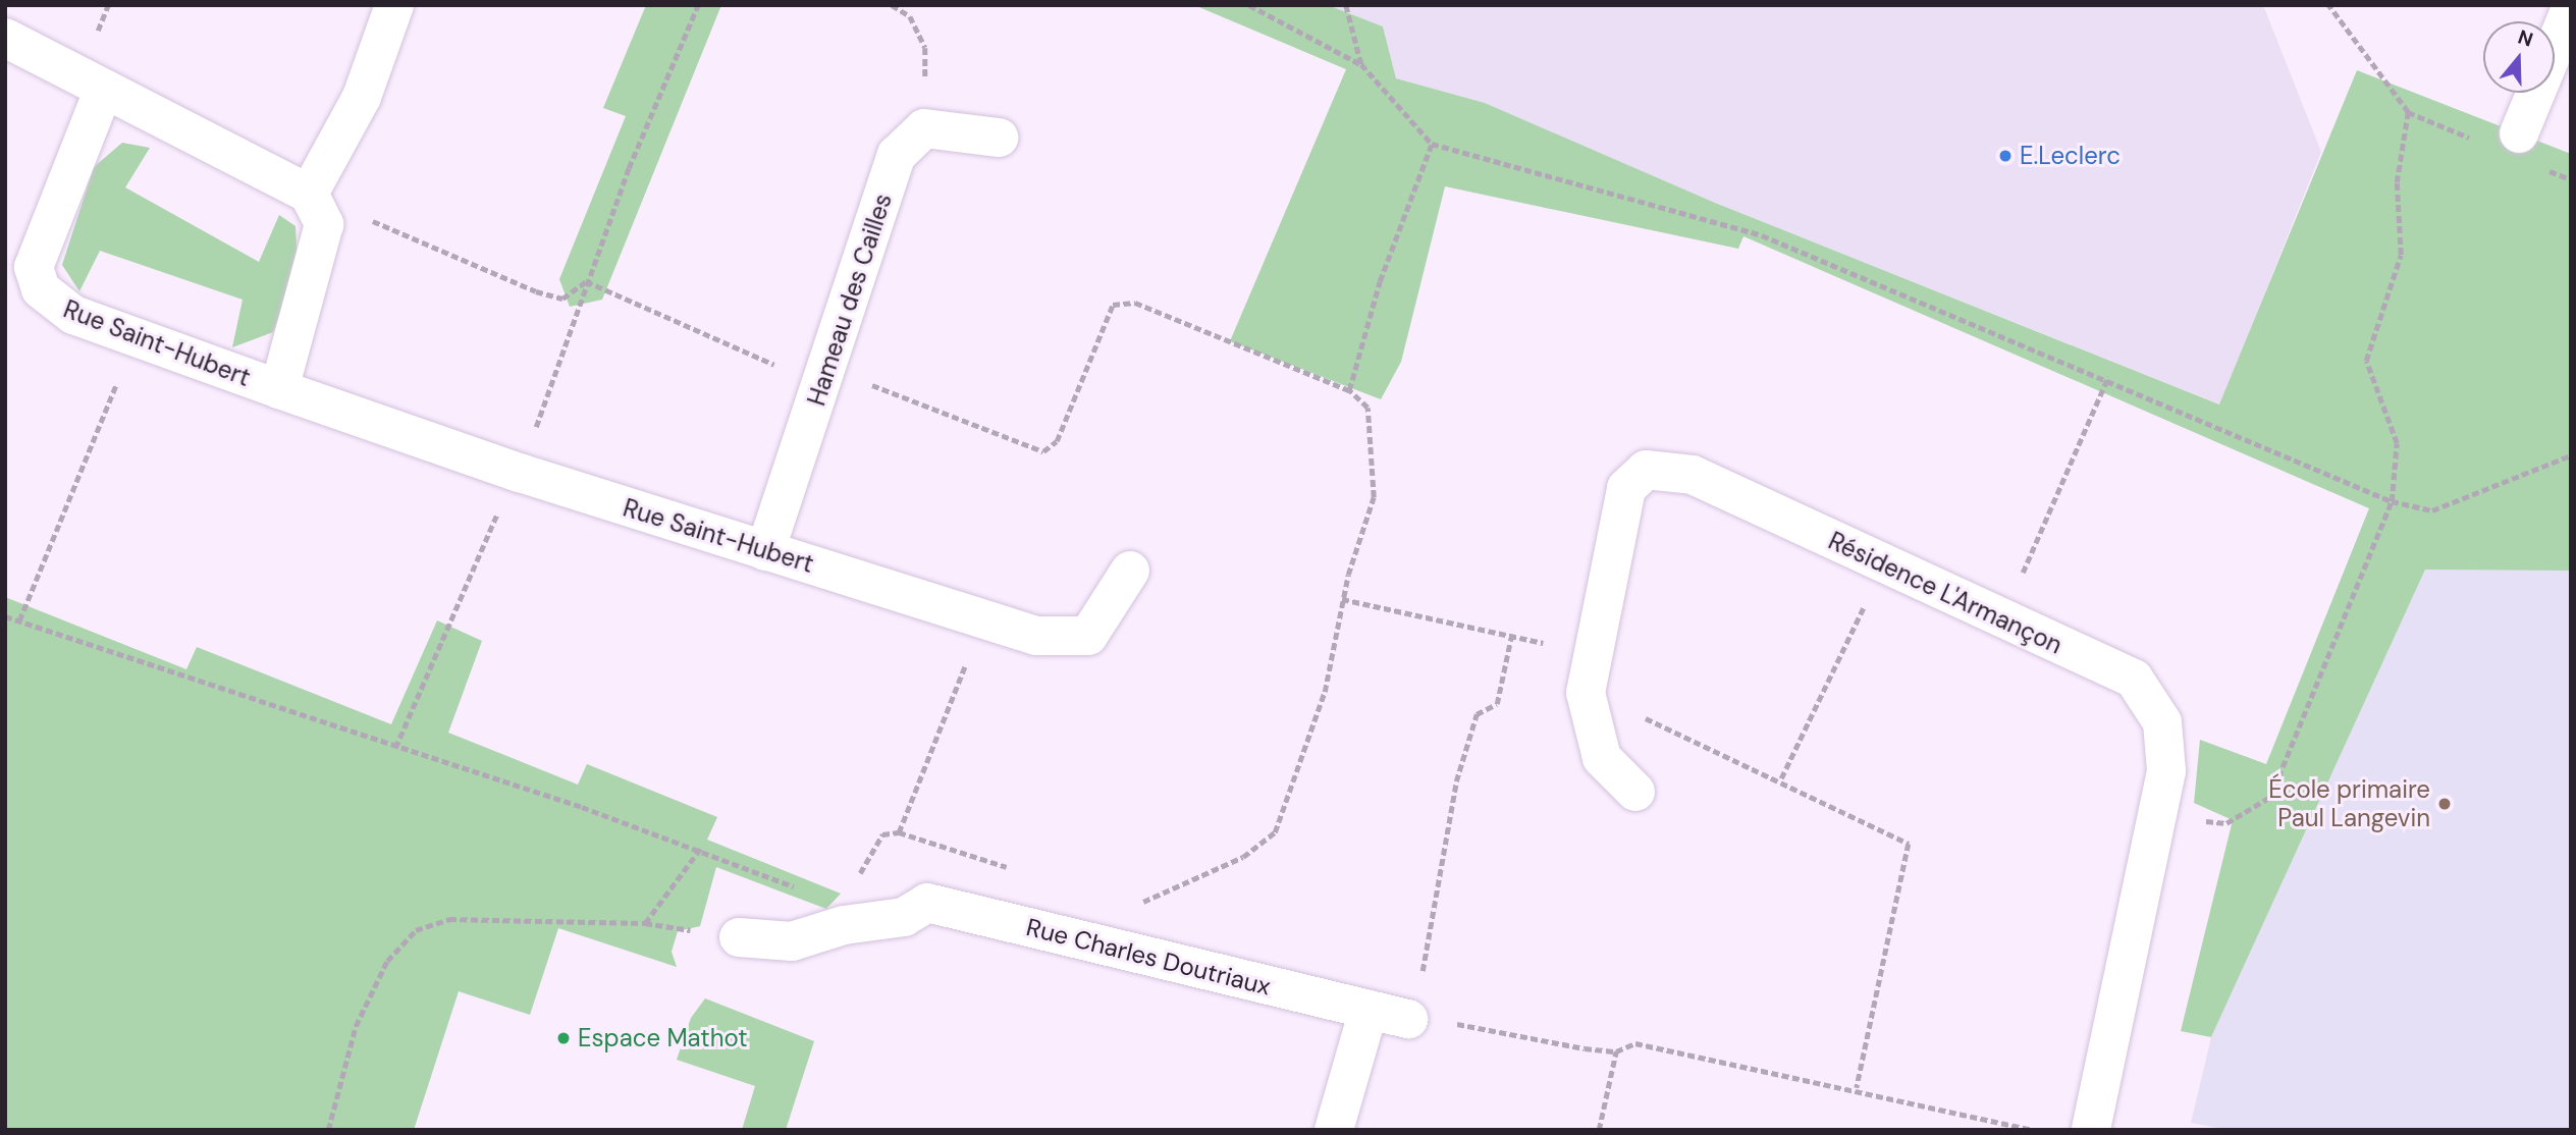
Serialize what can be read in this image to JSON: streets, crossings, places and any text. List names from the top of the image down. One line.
{"streets":{"street":["Hameau des Cailles","Rue Saint-Hubert","Résidence L'Armançon","Rue Charles Doutriaux"]},"crossings":[["Hameau des Cailles","Rue Saint-Hubert"]],"places":["E.Leclerc","École primaire Paul Langevin","Espace Mathot"],"north":"top"}
